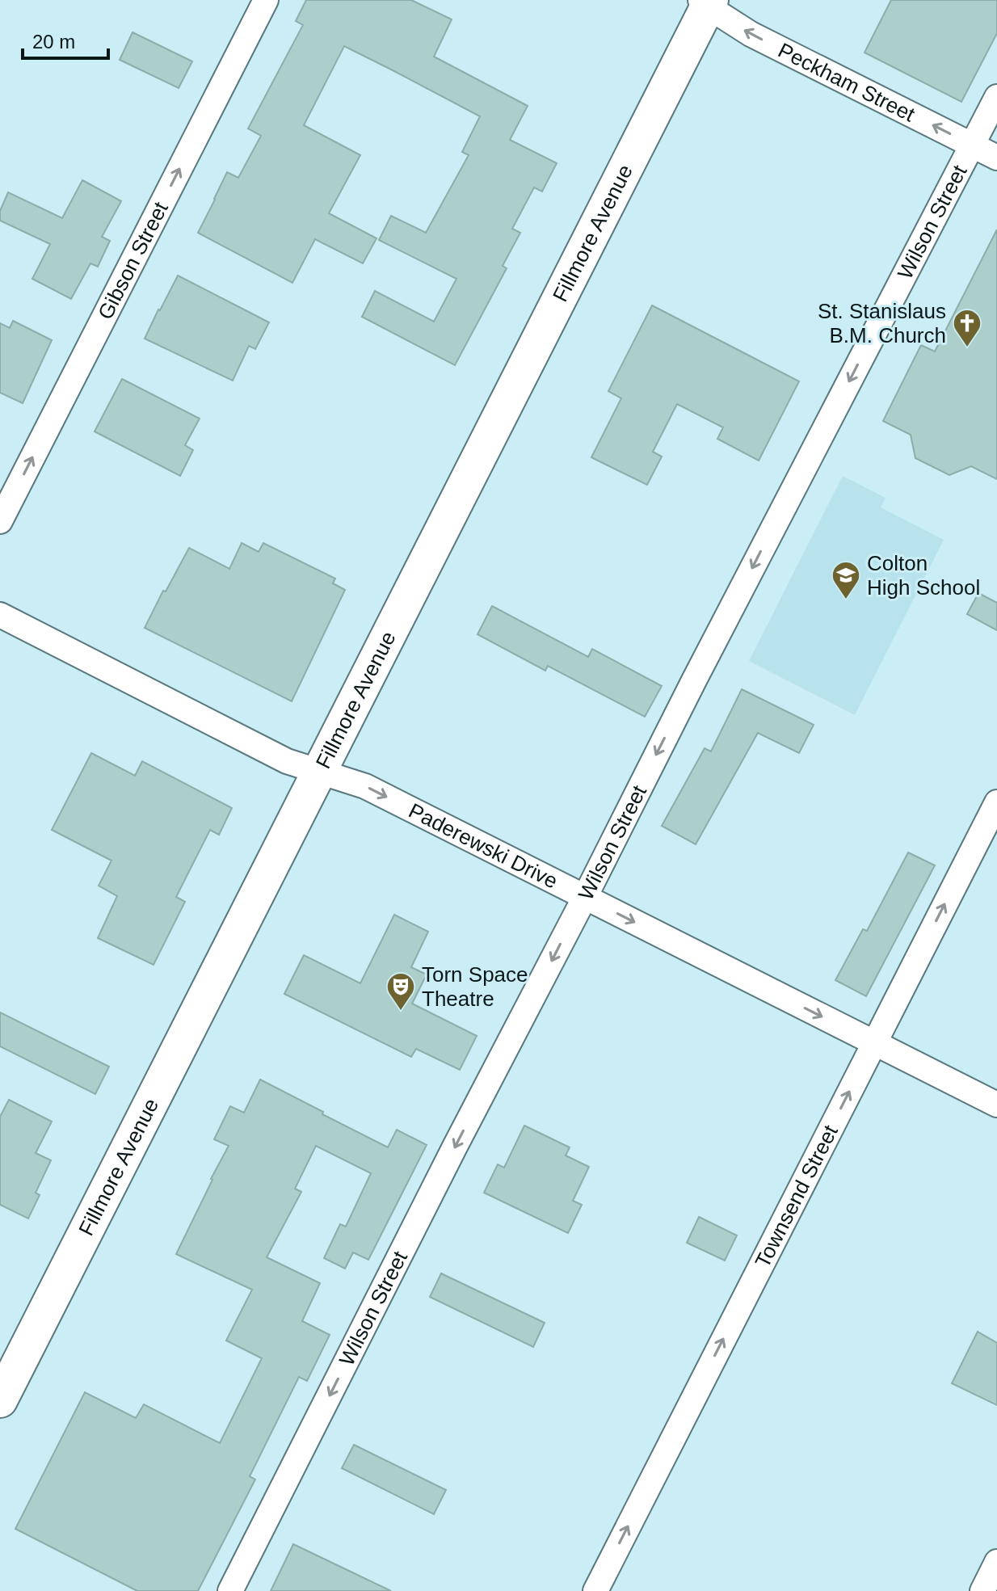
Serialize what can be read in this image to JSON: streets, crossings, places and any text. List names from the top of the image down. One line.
{"streets":{"street":["Peckham Street","Wilson Street","Fillmore Avenue","Gibson Street","Paderewski Drive","Townsend Street"]},"crossings":[["Peckham Street","Wilson Street"],["Peckham Street","Fillmore Avenue"],["Wilson Street","Paderewski Drive"],["Fillmore Avenue","Paderewski Drive"],["Paderewski Drive","Townsend Street"]],"one_way":["Peckham Street","Wilson Street","Gibson Street","Paderewski Drive","Townsend Street"],"places":{"church":["St. Stanislaus B.M. Church"],"school or university":["Colton High School"],"theatre":["Torn Space Theatre"]},"scale_bar":"20 m"}
